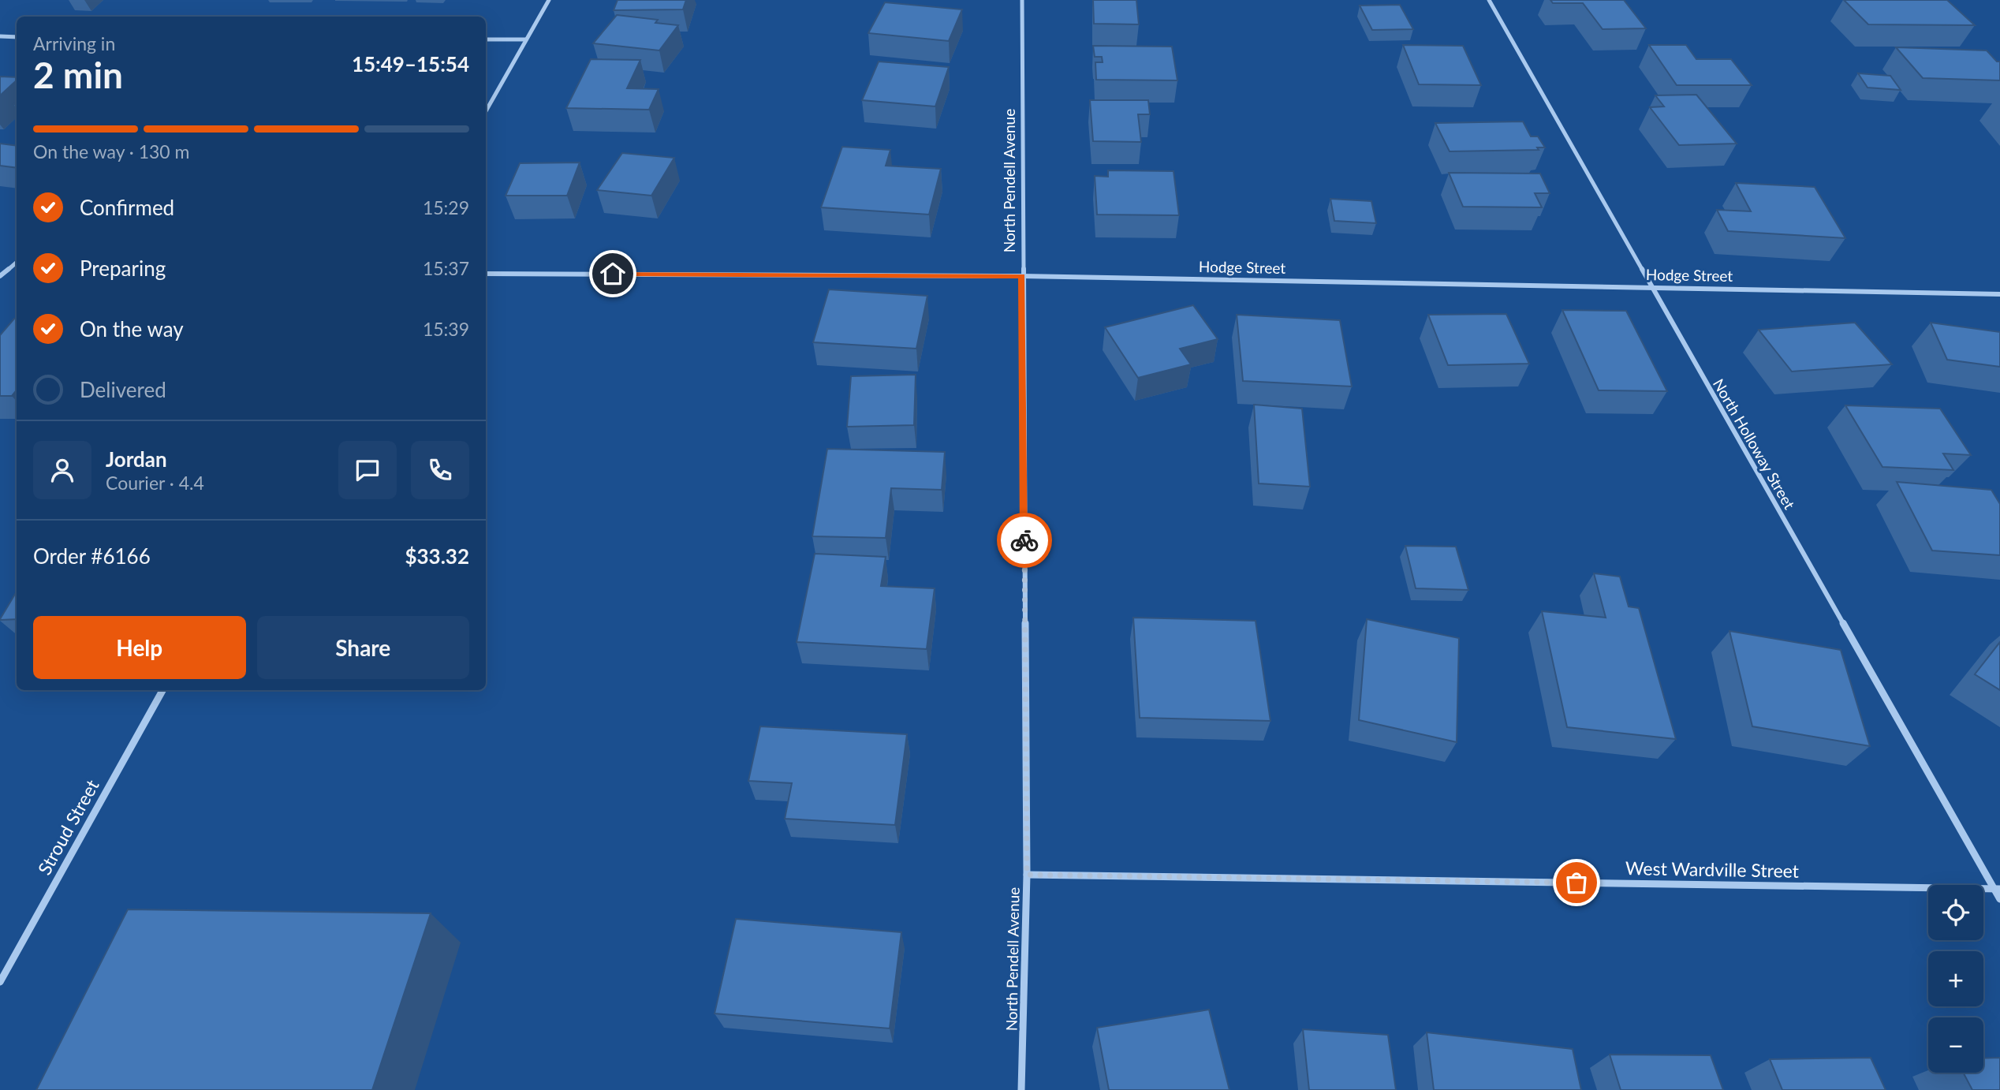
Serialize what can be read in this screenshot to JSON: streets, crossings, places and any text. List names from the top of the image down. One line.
{"streets":{"street":["North Pendell Avenue","Hodge Street","North Holloway Street","Stroud Street","West Wardville Street"]},"crossings":[["North Pendell Avenue","Hodge Street"],["North Pendell Avenue","West Wardville Street"],["Hodge Street","North Holloway Street"],["North Holloway Street","West Wardville Street"]],"page":{"heading":["2 min","Arriving in","15:49–15:54"],"panel":["Jordan","Courier · 4.4","Order #6166","$33.32"],"bar":"On the way · 130 m","list":[["Confirmed","15:29"],["Preparing","15:37"],["On the way","15:39"],"Delivered"],"buttons":["Help","Share"],"map_buttons":["+","−"]}}
